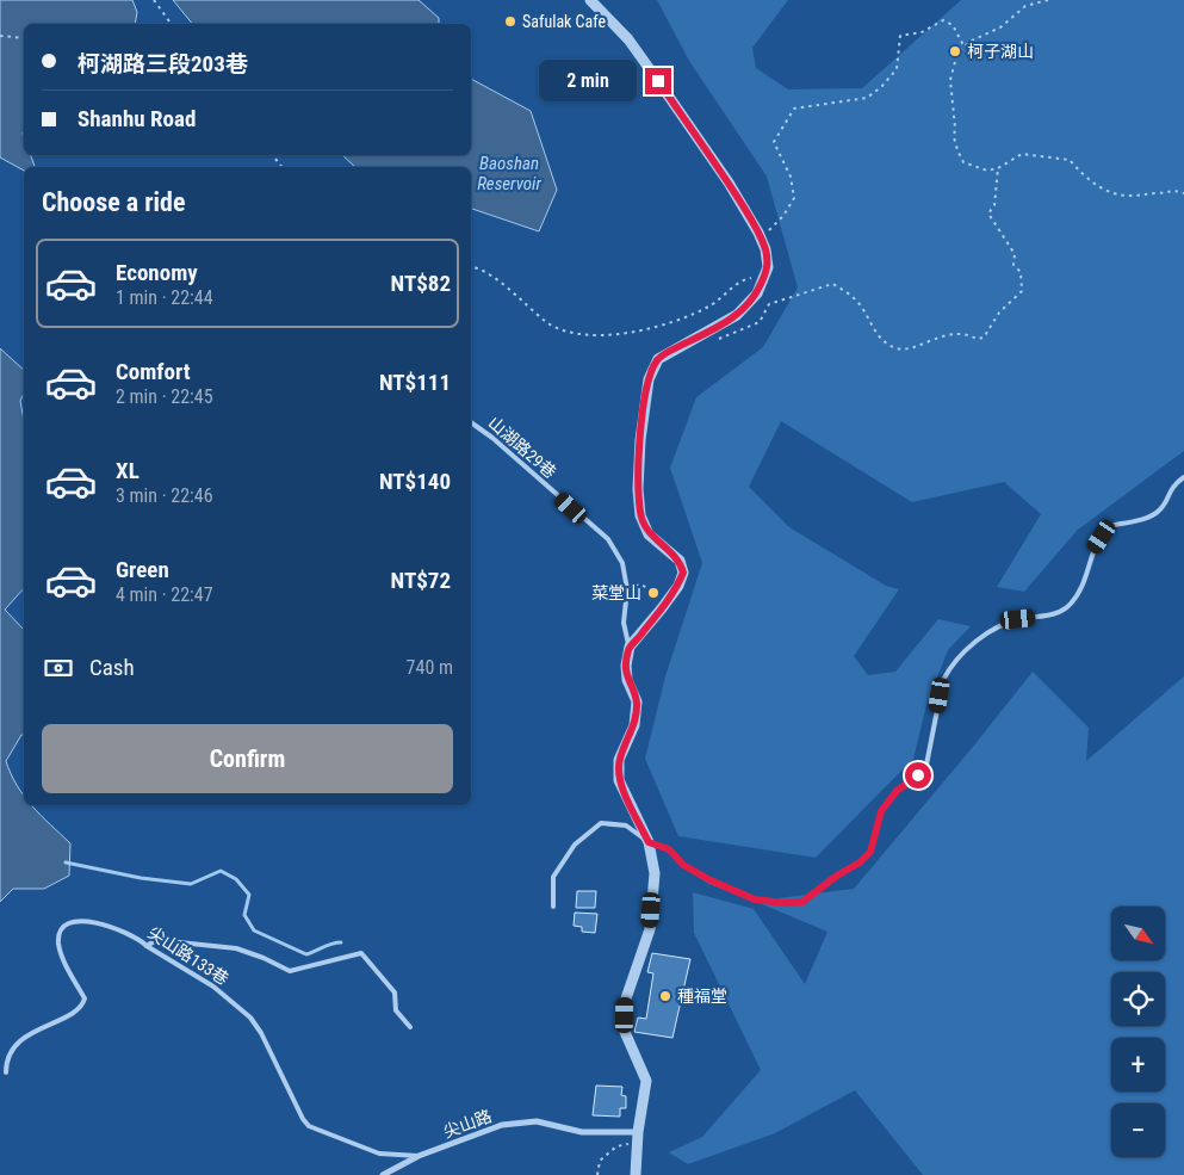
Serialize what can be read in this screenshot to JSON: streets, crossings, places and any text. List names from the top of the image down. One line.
{"streets":{"street":["尖山路"],"lane":["山湖路29巷","尖山路133巷"]},"crossings":[["尖山路133巷","尖山路"]],"water":["Baoshan Reservoir"],"places":["Safulak Cafe","柯子湖山","菜堂山","種福堂"],"north":"bottom right","page":{"banner":["柯湖路三段203巷","Shanhu Road"],"bubble":"2 min","heading":"Choose a ride","list":[{"name":"Economy","note":"1 min · 22:44","value":"NT$82"},{"name":"Comfort","note":"2 min · 22:45","value":"NT$111"},{"name":"XL","note":"3 min · 22:46","value":"NT$140"},{"name":"Green","note":"4 min · 22:47","value":"NT$72"}],"pay":["Cash","740 m"],"buttons":"Confirm","map_buttons":["+","−"]}}
